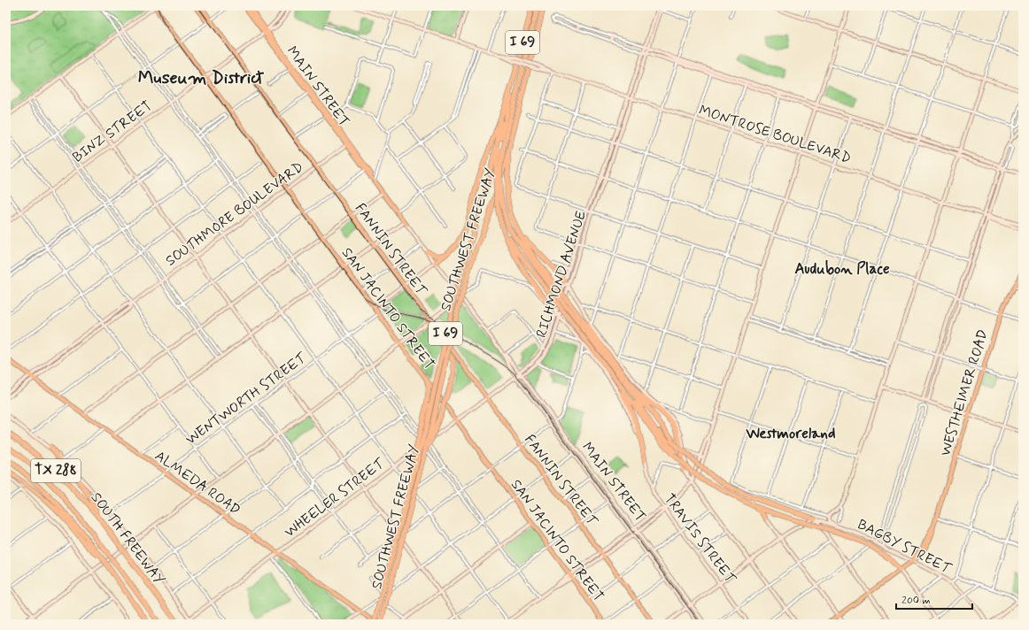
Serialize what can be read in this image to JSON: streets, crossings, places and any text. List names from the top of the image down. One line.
{"streets":{"highway":["I 69","SOUTHWEST FREEWAY","TX 288","SOUTH FREEWAY"],"main road":["MAIN STREET","BINZ STREET","MONTROSE BOULEVARD","SOUTHMORE BOULEVARD","FANNIN STREET","RICHMOND AVENUE","SAN JACINTO STREET","WESTHEIMER ROAD","ALMEDA ROAD","WHEELER STREET","TRAVIS STREET","BAGBY STREET"],"street":["WENTWORTH STREET"]},"crossings":[["MAIN STREET","BINZ STREET"],["MAIN STREET","SOUTHMORE BOULEVARD"],["MAIN STREET","RICHMOND AVENUE"],["MAIN STREET","WHEELER STREET"],["BINZ STREET","FANNIN STREET"],["BINZ STREET","SAN JACINTO STREET"],["MONTROSE BOULEVARD","RICHMOND AVENUE"],["SOUTHMORE BOULEVARD","FANNIN STREET"],["SOUTHMORE BOULEVARD","SAN JACINTO STREET"],["SOUTHMORE BOULEVARD","ALMEDA ROAD"],["SOUTHWEST FREEWAY","ALMEDA ROAD"],["FANNIN STREET","WHEELER STREET"],["RICHMOND AVENUE","WHEELER STREET"],["RICHMOND AVENUE","TRAVIS STREET"],["SAN JACINTO STREET","WENTWORTH STREET"],["SAN JACINTO STREET","WHEELER STREET"],["WESTHEIMER ROAD","BAGBY STREET"],["WENTWORTH STREET","ALMEDA ROAD"],["ALMEDA ROAD","WHEELER STREET"]],"districts":["Museum District","Audubon Place","Westmoreland"],"scale_bar":"200 m"}
